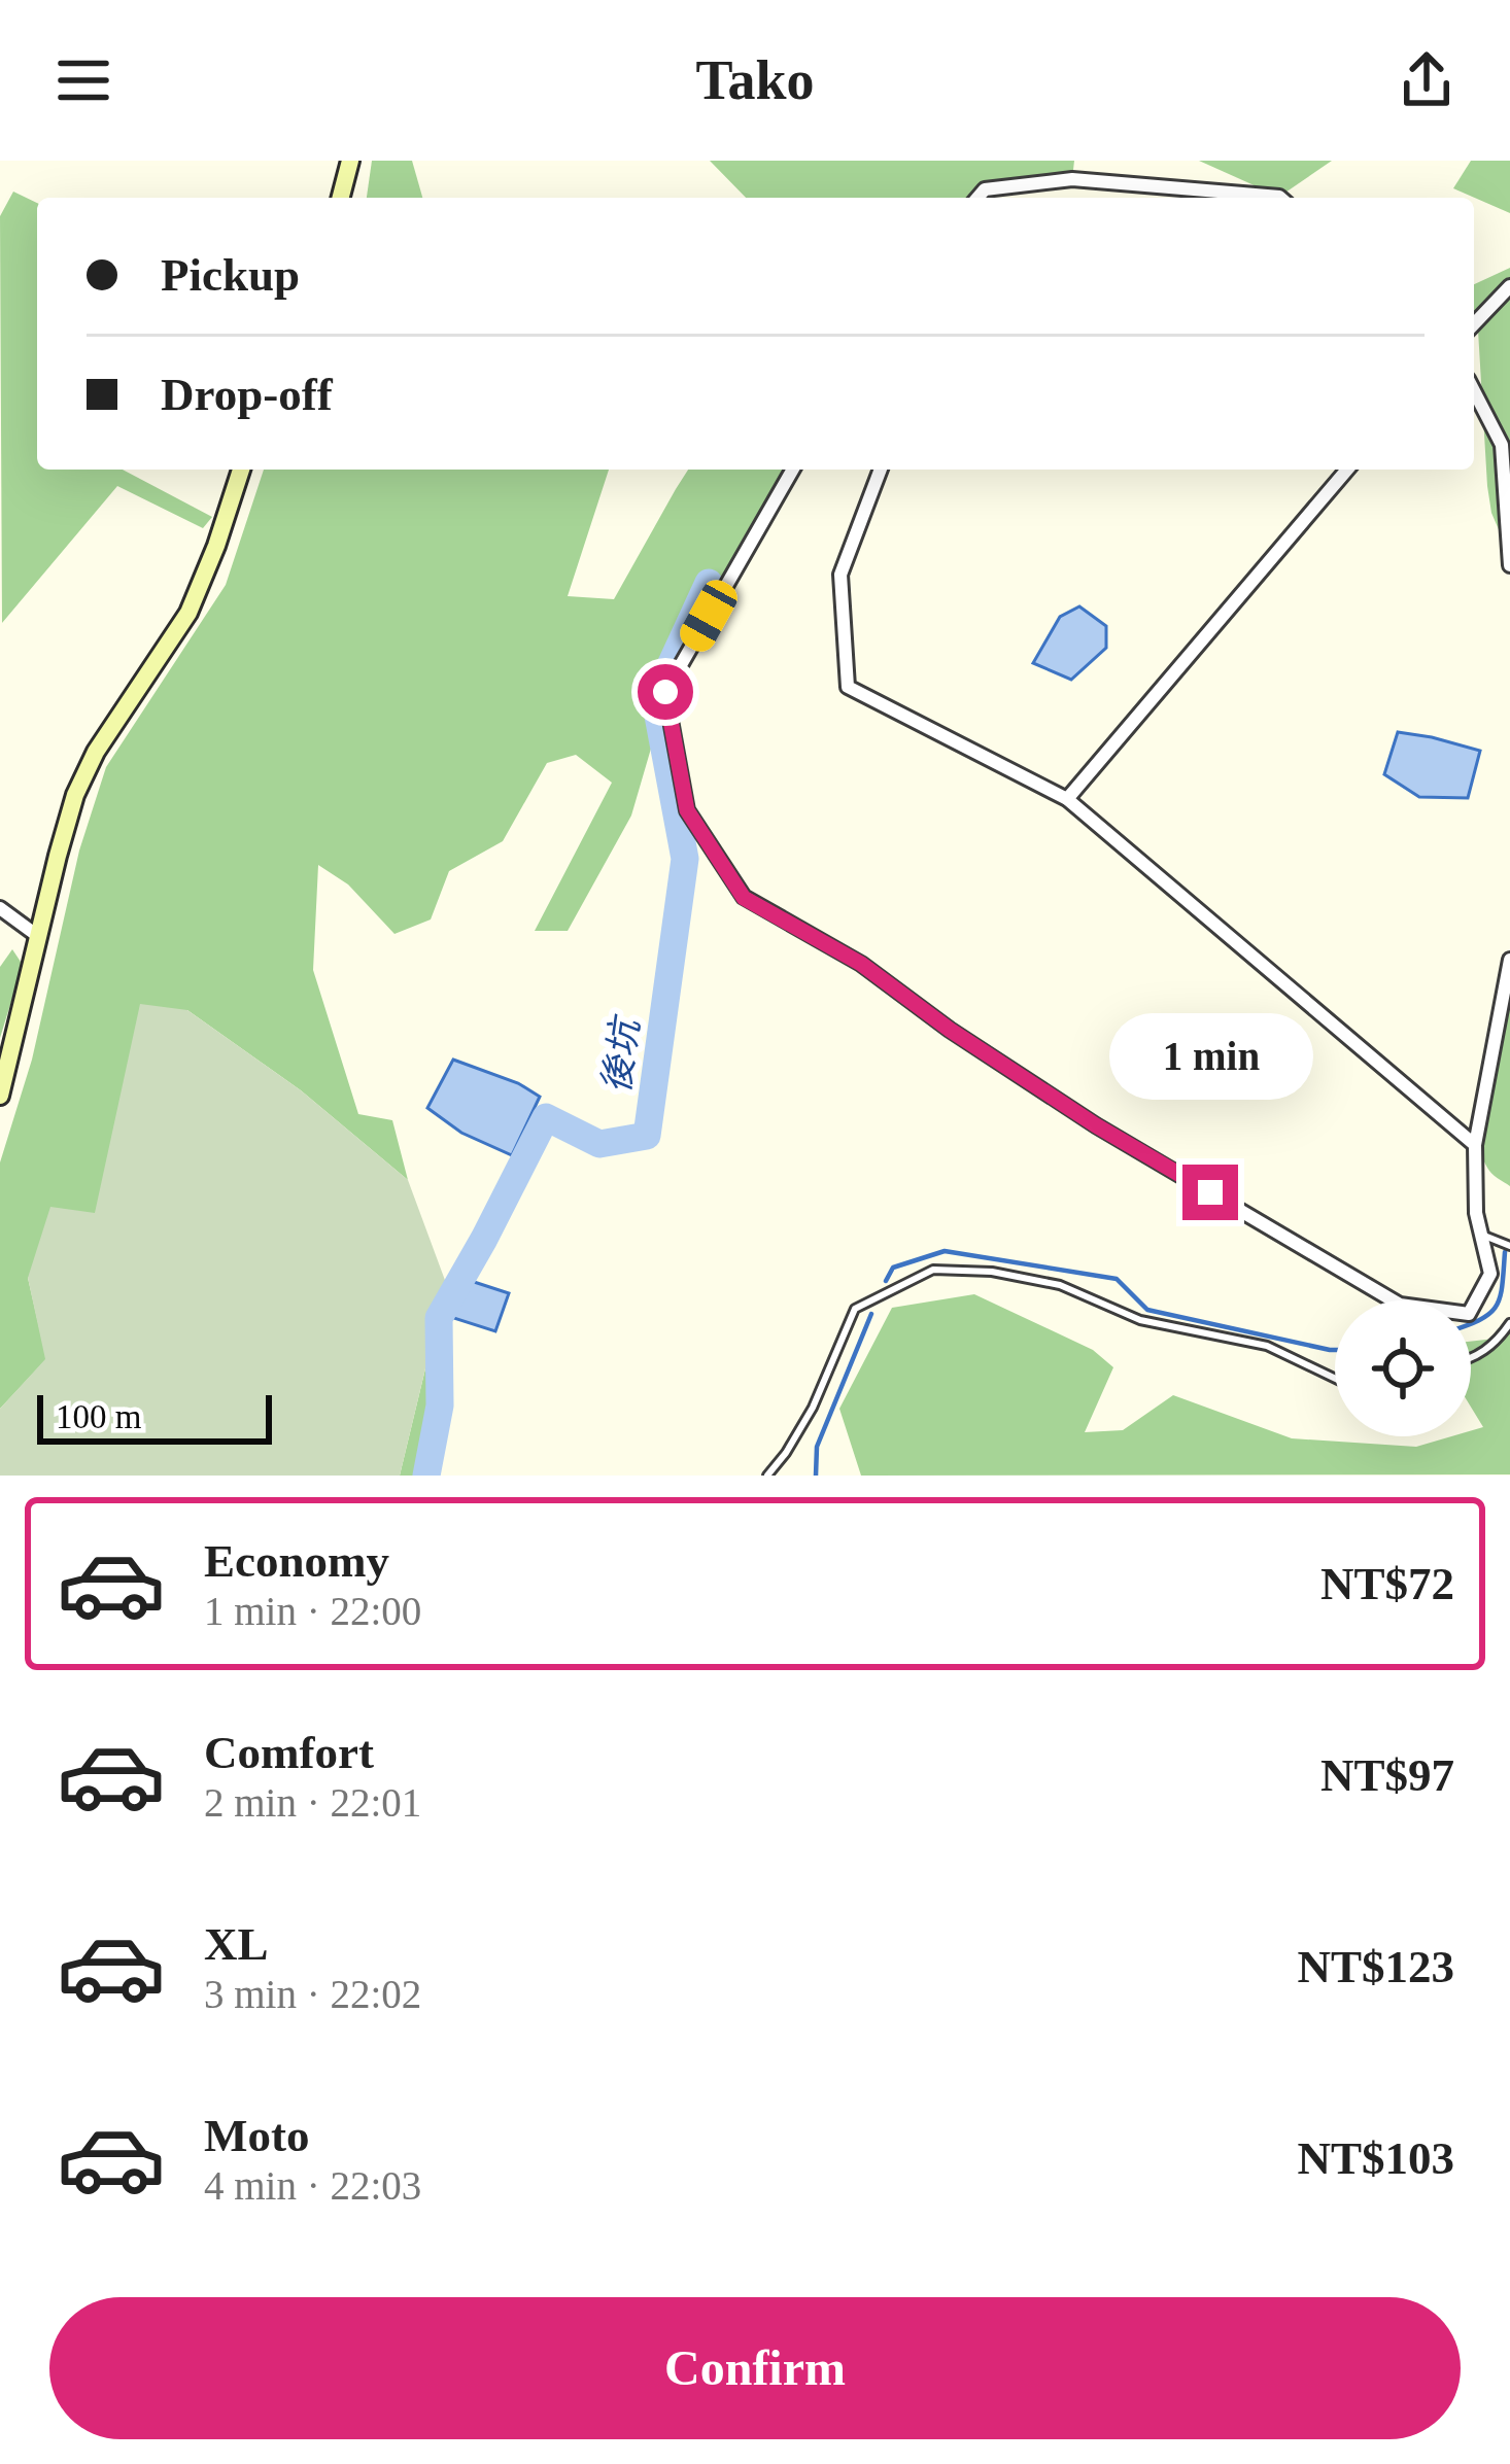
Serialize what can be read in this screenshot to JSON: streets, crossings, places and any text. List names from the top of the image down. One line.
{"water":["後坑"],"scale_bar":"100 m","page":{"header":"Tako","banner":["Pickup","Drop-off"],"bubble":"1 min","scale":"100 m","list":[{"name":"Economy","note":"1 min · 22:00","value":"NT$72"},{"name":"Comfort","note":"2 min · 22:01","value":"NT$97"},{"name":"XL","note":"3 min · 22:02","value":"NT$123"},{"name":"Moto","note":"4 min · 22:03","value":"NT$103"}],"buttons":"Confirm"}}
